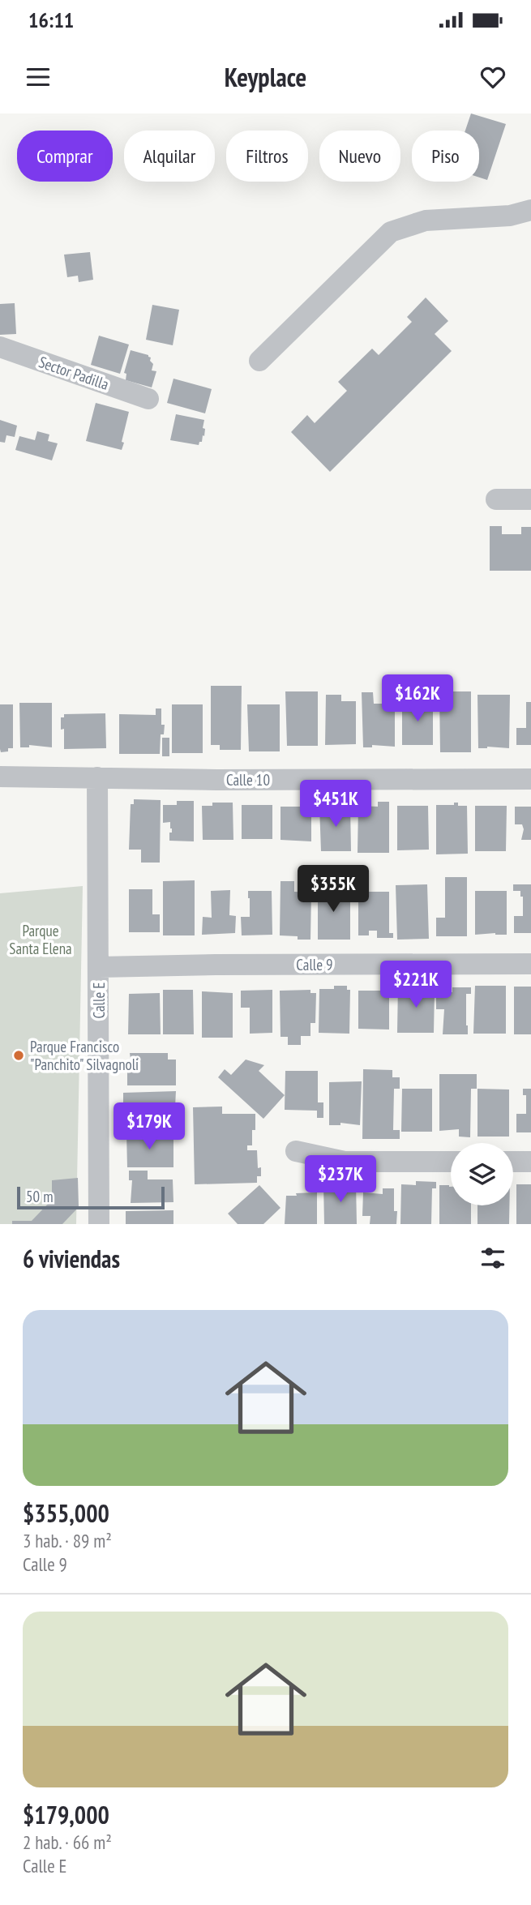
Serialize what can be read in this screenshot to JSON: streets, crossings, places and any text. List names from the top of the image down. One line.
{"streets":{"street":["Sector Padilla","Calle 10","Calle 9","Calle E"]},"crossings":[["Calle 10","Calle E"],["Calle 9","Calle E"]],"parks":["Parque Santa Elena"],"places":["Parque Francisco \"Panchito\" Silvagnoli"],"scale_bar":"50 m","page":{"status":"16:11","header":"Keyplace","chip":["Comprar","Alquilar","Filtros","Nuevo","Piso"],"price":["$162K","$451K","$355K","$221K","$179K","$237K"],"scale":"50 m","heading":"6 viviendas","list":[{"name":"$355,000","note":"3 hab. · 89 m² · Calle 9"},{"name":"$179,000","note":"2 hab. · 66 m² · Calle E"}]}}
